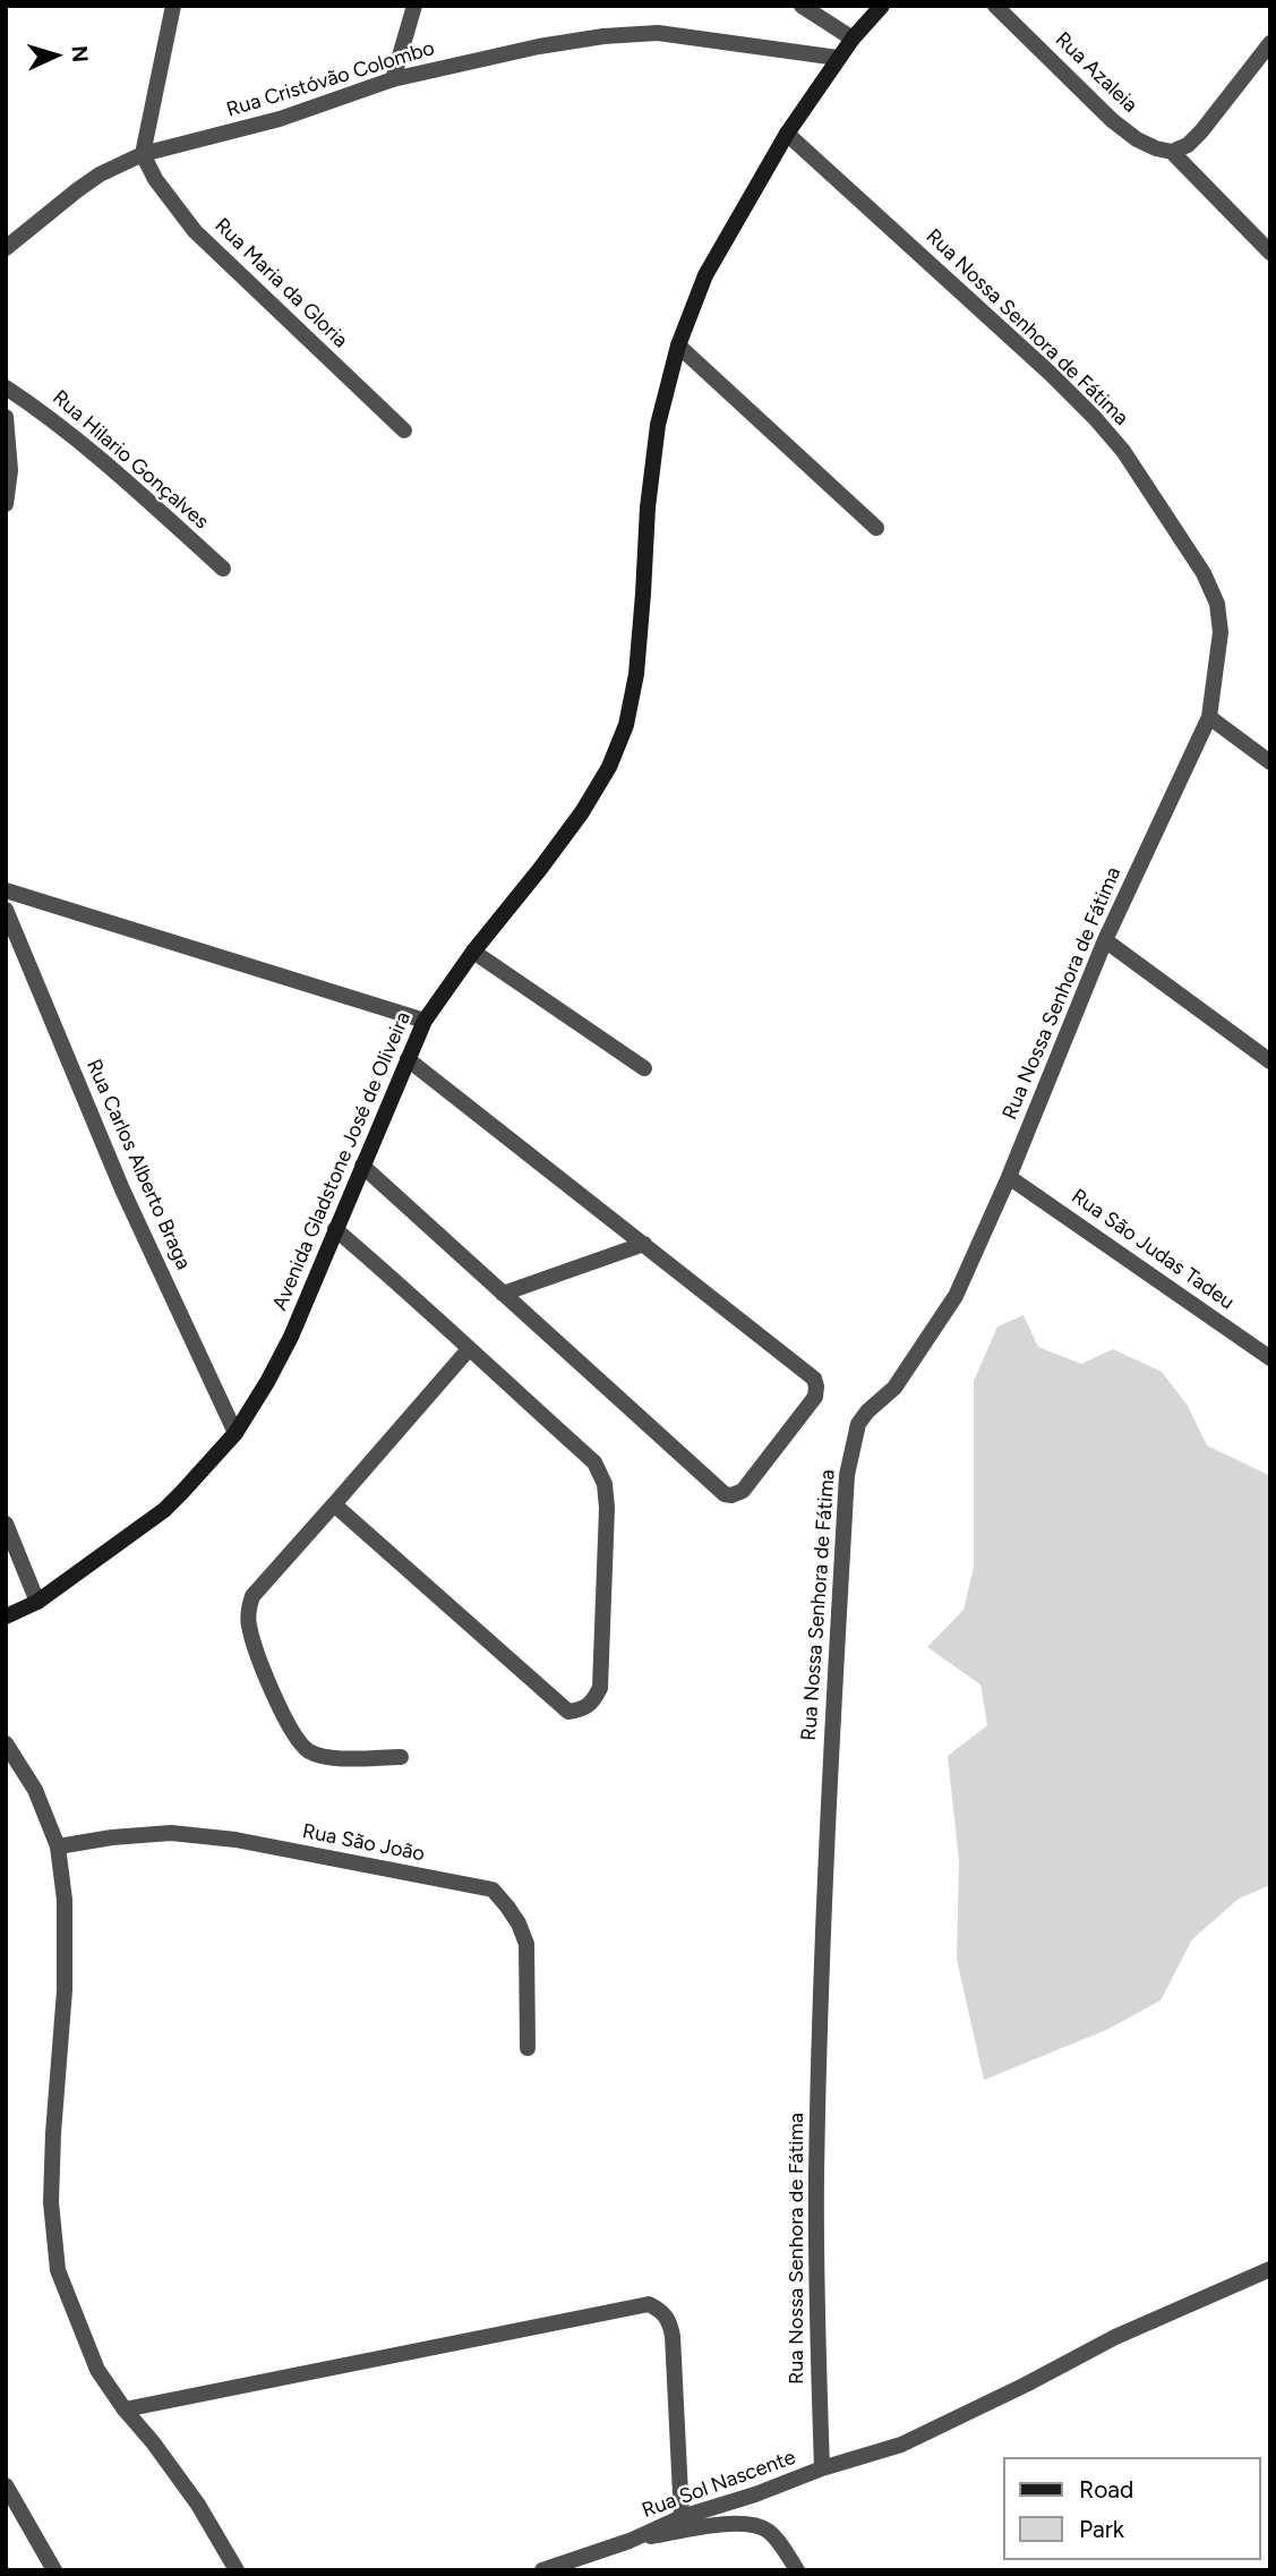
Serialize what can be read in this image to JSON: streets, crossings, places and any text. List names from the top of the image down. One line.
{"streets":{"main road":["Avenida Gladstone José de Oliveira"],"street":["Rua Azaleia","Rua Cristóvão Colombo","Rua Maria da Gloria","Rua Nossa Senhora de Fátima","Rua Hilario Gonçalves","Rua Carlos Alberto Braga","Rua São Judas Tadeu","Rua São João","Rua Sol Nascente"]},"crossings":[["Rua Cristóvão Colombo","Rua Maria da Gloria"],["Rua Cristóvão Colombo","Avenida Gladstone José de Oliveira"],["Rua Nossa Senhora de Fátima","Avenida Gladstone José de Oliveira"],["Rua Nossa Senhora de Fátima","Rua São Judas Tadeu"],["Rua Nossa Senhora de Fátima","Rua Sol Nascente"],["Avenida Gladstone José de Oliveira","Rua Carlos Alberto Braga"]],"legend":["Road","Park"],"north":"right"}
